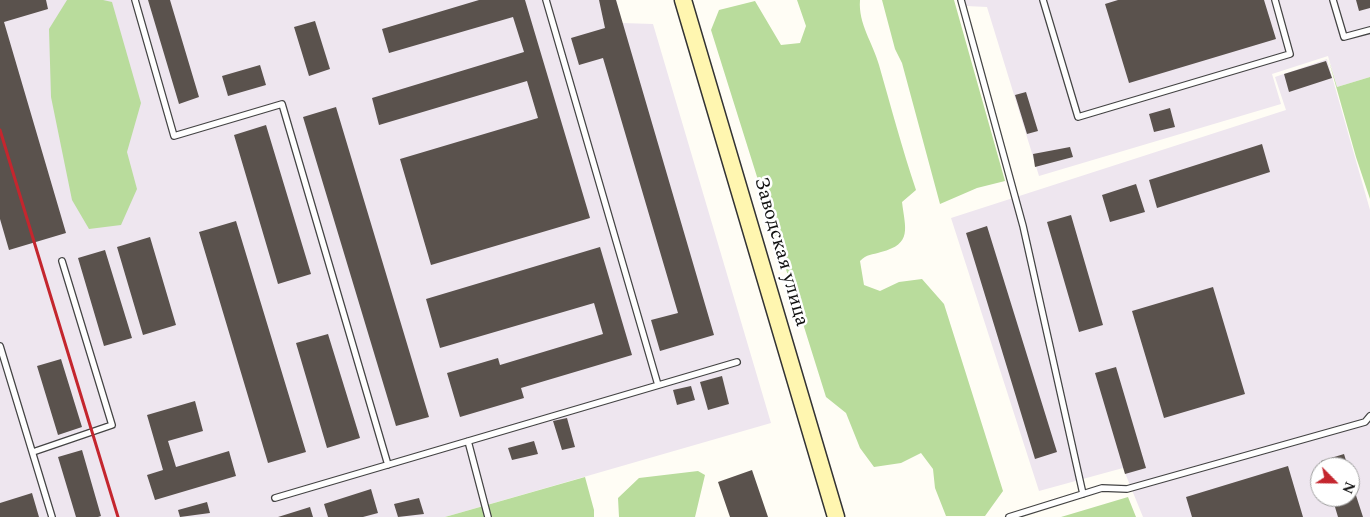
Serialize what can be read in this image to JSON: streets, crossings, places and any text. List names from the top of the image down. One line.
{"streets":{"main road":["Заводская улица"]},"north":"bottom right"}
